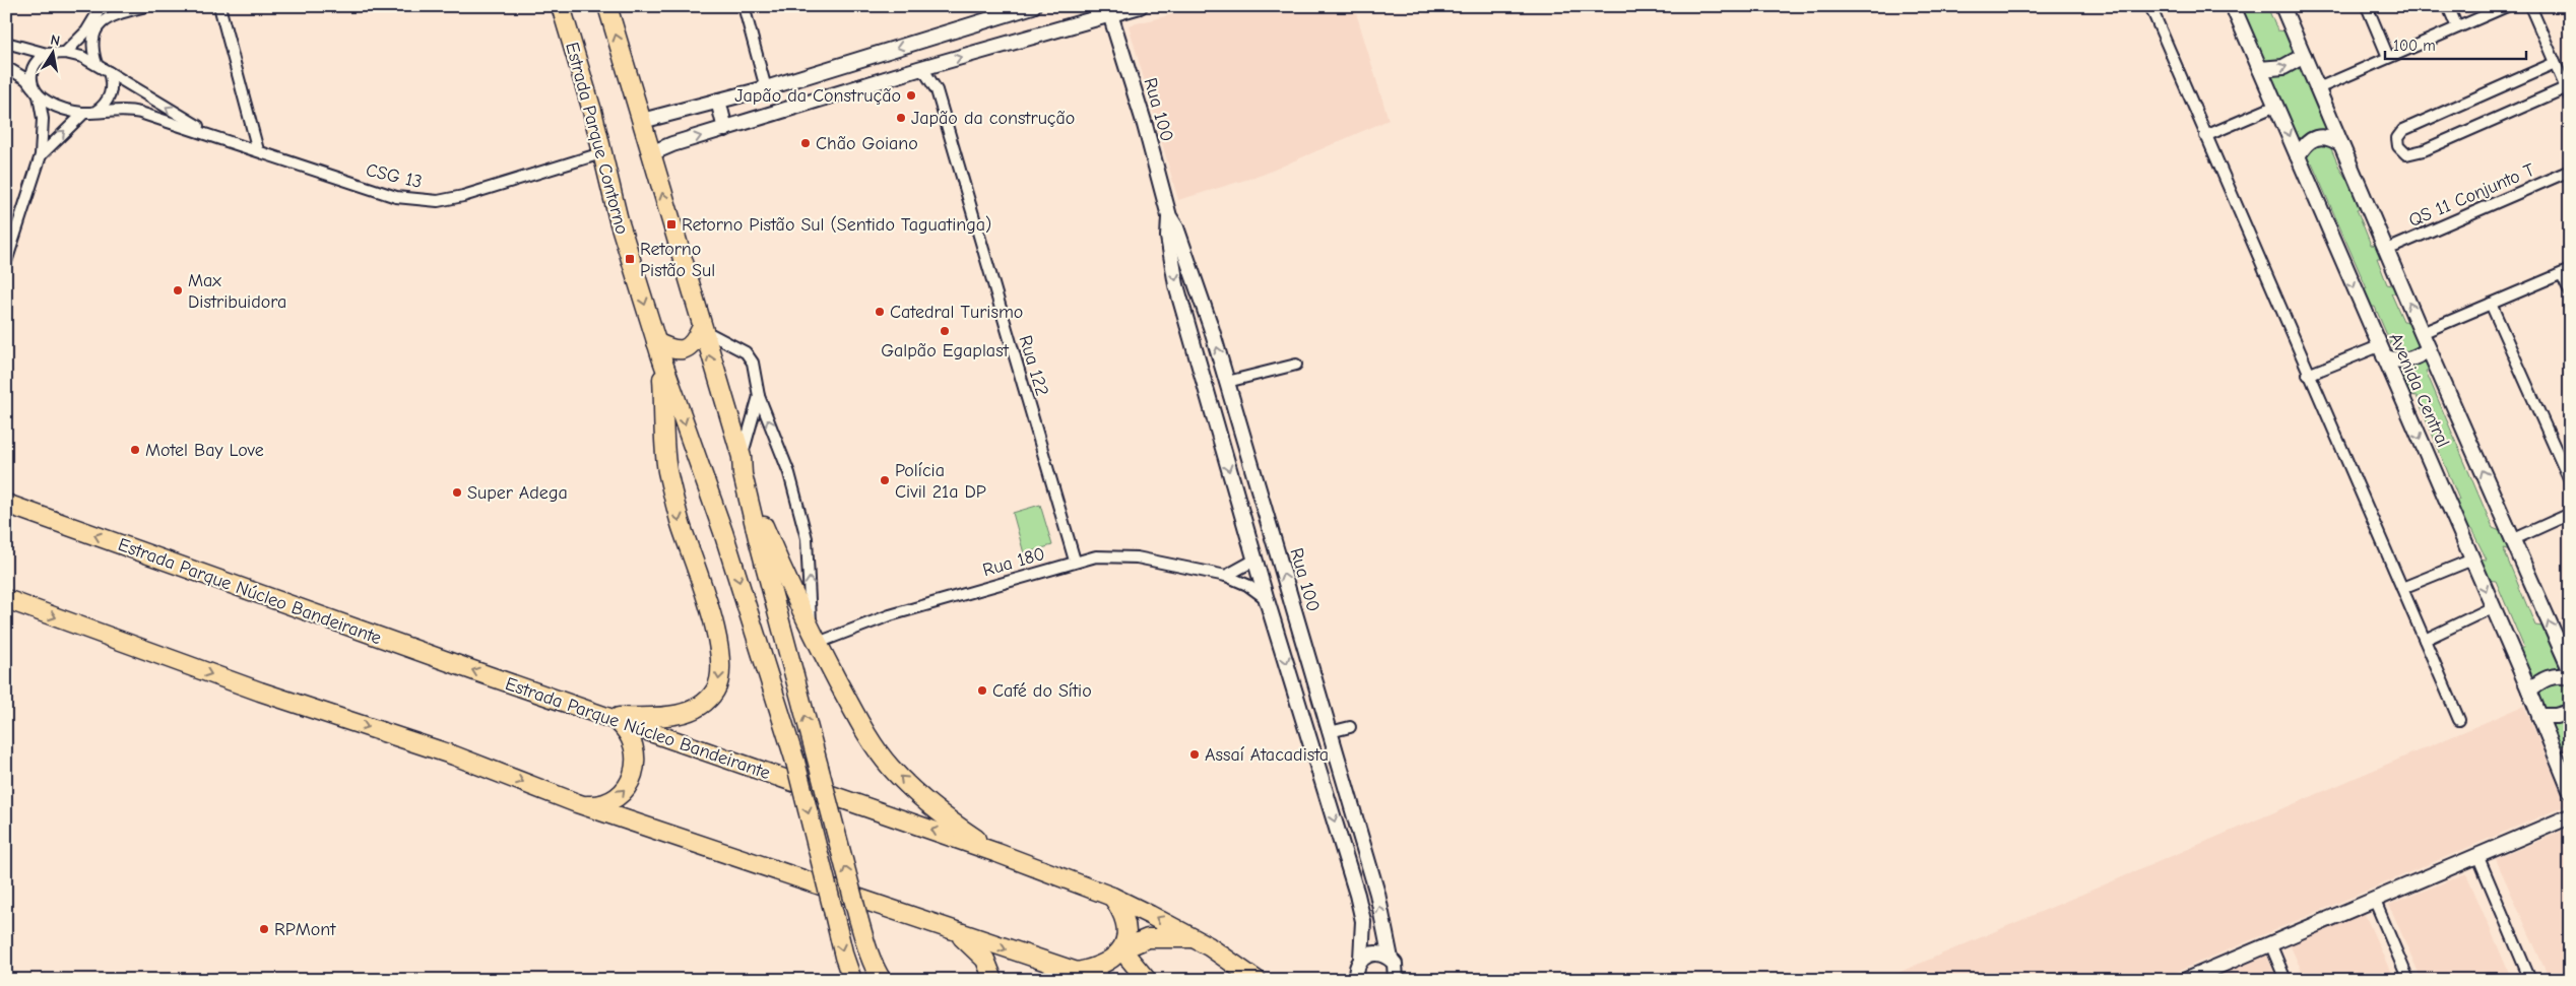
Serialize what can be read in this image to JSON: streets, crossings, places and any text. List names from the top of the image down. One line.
{"streets":{"highway":["Estrada Parque Contorno","Estrada Parque Núcleo Bandeirante"],"street":["Rua 100","CSG 13","QS 11 Conjunto T","Rua 122","Avenida Central","Rua 180"]},"crossings":[["Rua 100","Rua 180"],["Estrada Parque Contorno","CSG 13"],["QS 11 Conjunto T","Avenida Central"],["Rua 122","Rua 180"]],"places":{"other":["Japão da Construção","Japão da construção","Chão Goiano","Max Distribuidora","Catedral Turismo","Galpão Egaplast","Motel Bay Love","Polícia Civil 21a DP","Super Adega","Café do Sítio","Assaí Atacadista","RPMont"],"transit":["Retorno Pistão Sul (Sentido Taguatinga)","Retorno Pistão Sul"]},"scale_bar":"100 m","north":"top"}
